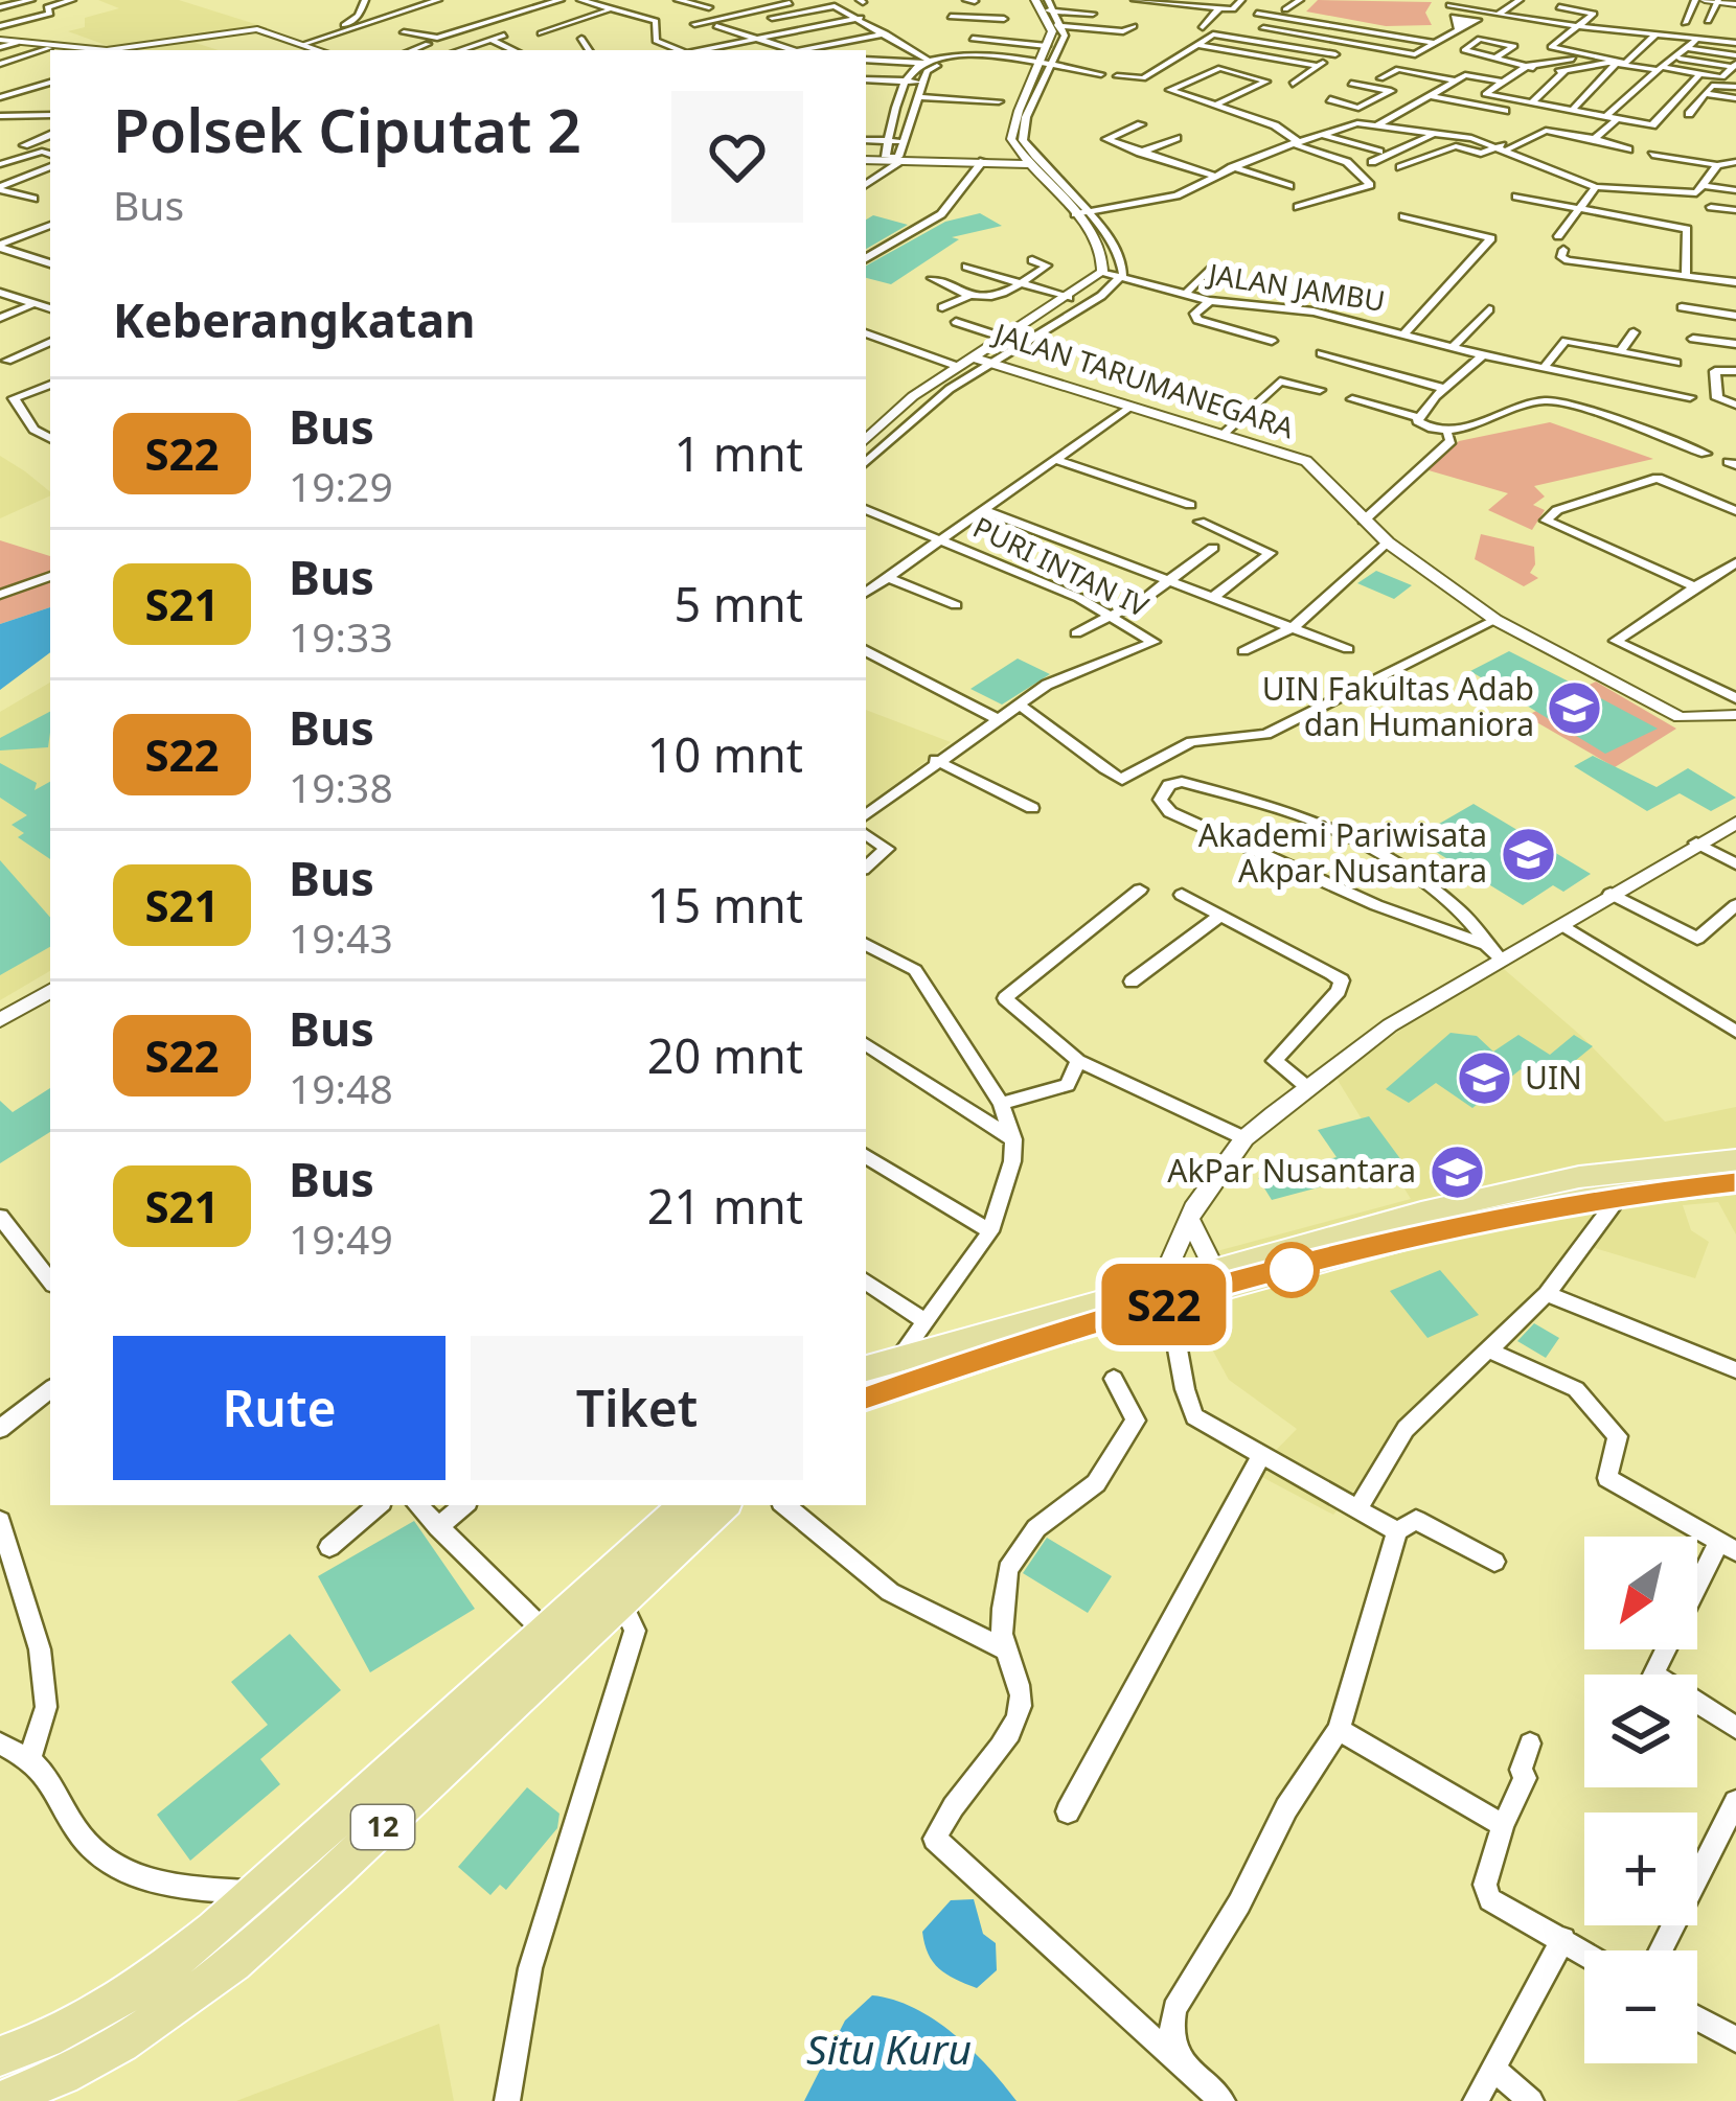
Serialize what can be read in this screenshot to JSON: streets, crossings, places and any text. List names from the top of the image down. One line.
{"streets":{"highway":["12"],"street":["JALAN JAMBU","JALAN TARUMANEGARA","PURI INTAN IV"]},"crossings":[["JALAN JAMBU","JALAN TARUMANEGARA"]],"water":["Situ Kuru"],"places":{"school or university":["UIN Fakultas Adab dan Humaniora","Akademi Pariwisata Akpar Nusantara","UIN","AkPar Nusantara"]},"lines":["bus line S22"],"north":"bottom left","page":{"on_map":"S22","heading":[["Polsek Ciputat 2","Bus"],"Keberangkatan"],"list":[{"mark":"S22","name":"Bus","note":"19:29","value":"1 mnt"},{"mark":"S21","name":"Bus","note":"19:33","value":"5 mnt"},{"mark":"S22","name":"Bus","note":"19:38","value":"10 mnt"},{"mark":"S21","name":"Bus","note":"19:43","value":"15 mnt"},{"mark":"S22","name":"Bus","note":"19:48","value":"20 mnt"},{"mark":"S21","name":"Bus","note":"19:49","value":"21 mnt"}],"buttons":["Rute","Tiket"],"map_buttons":["+","−"]}}
